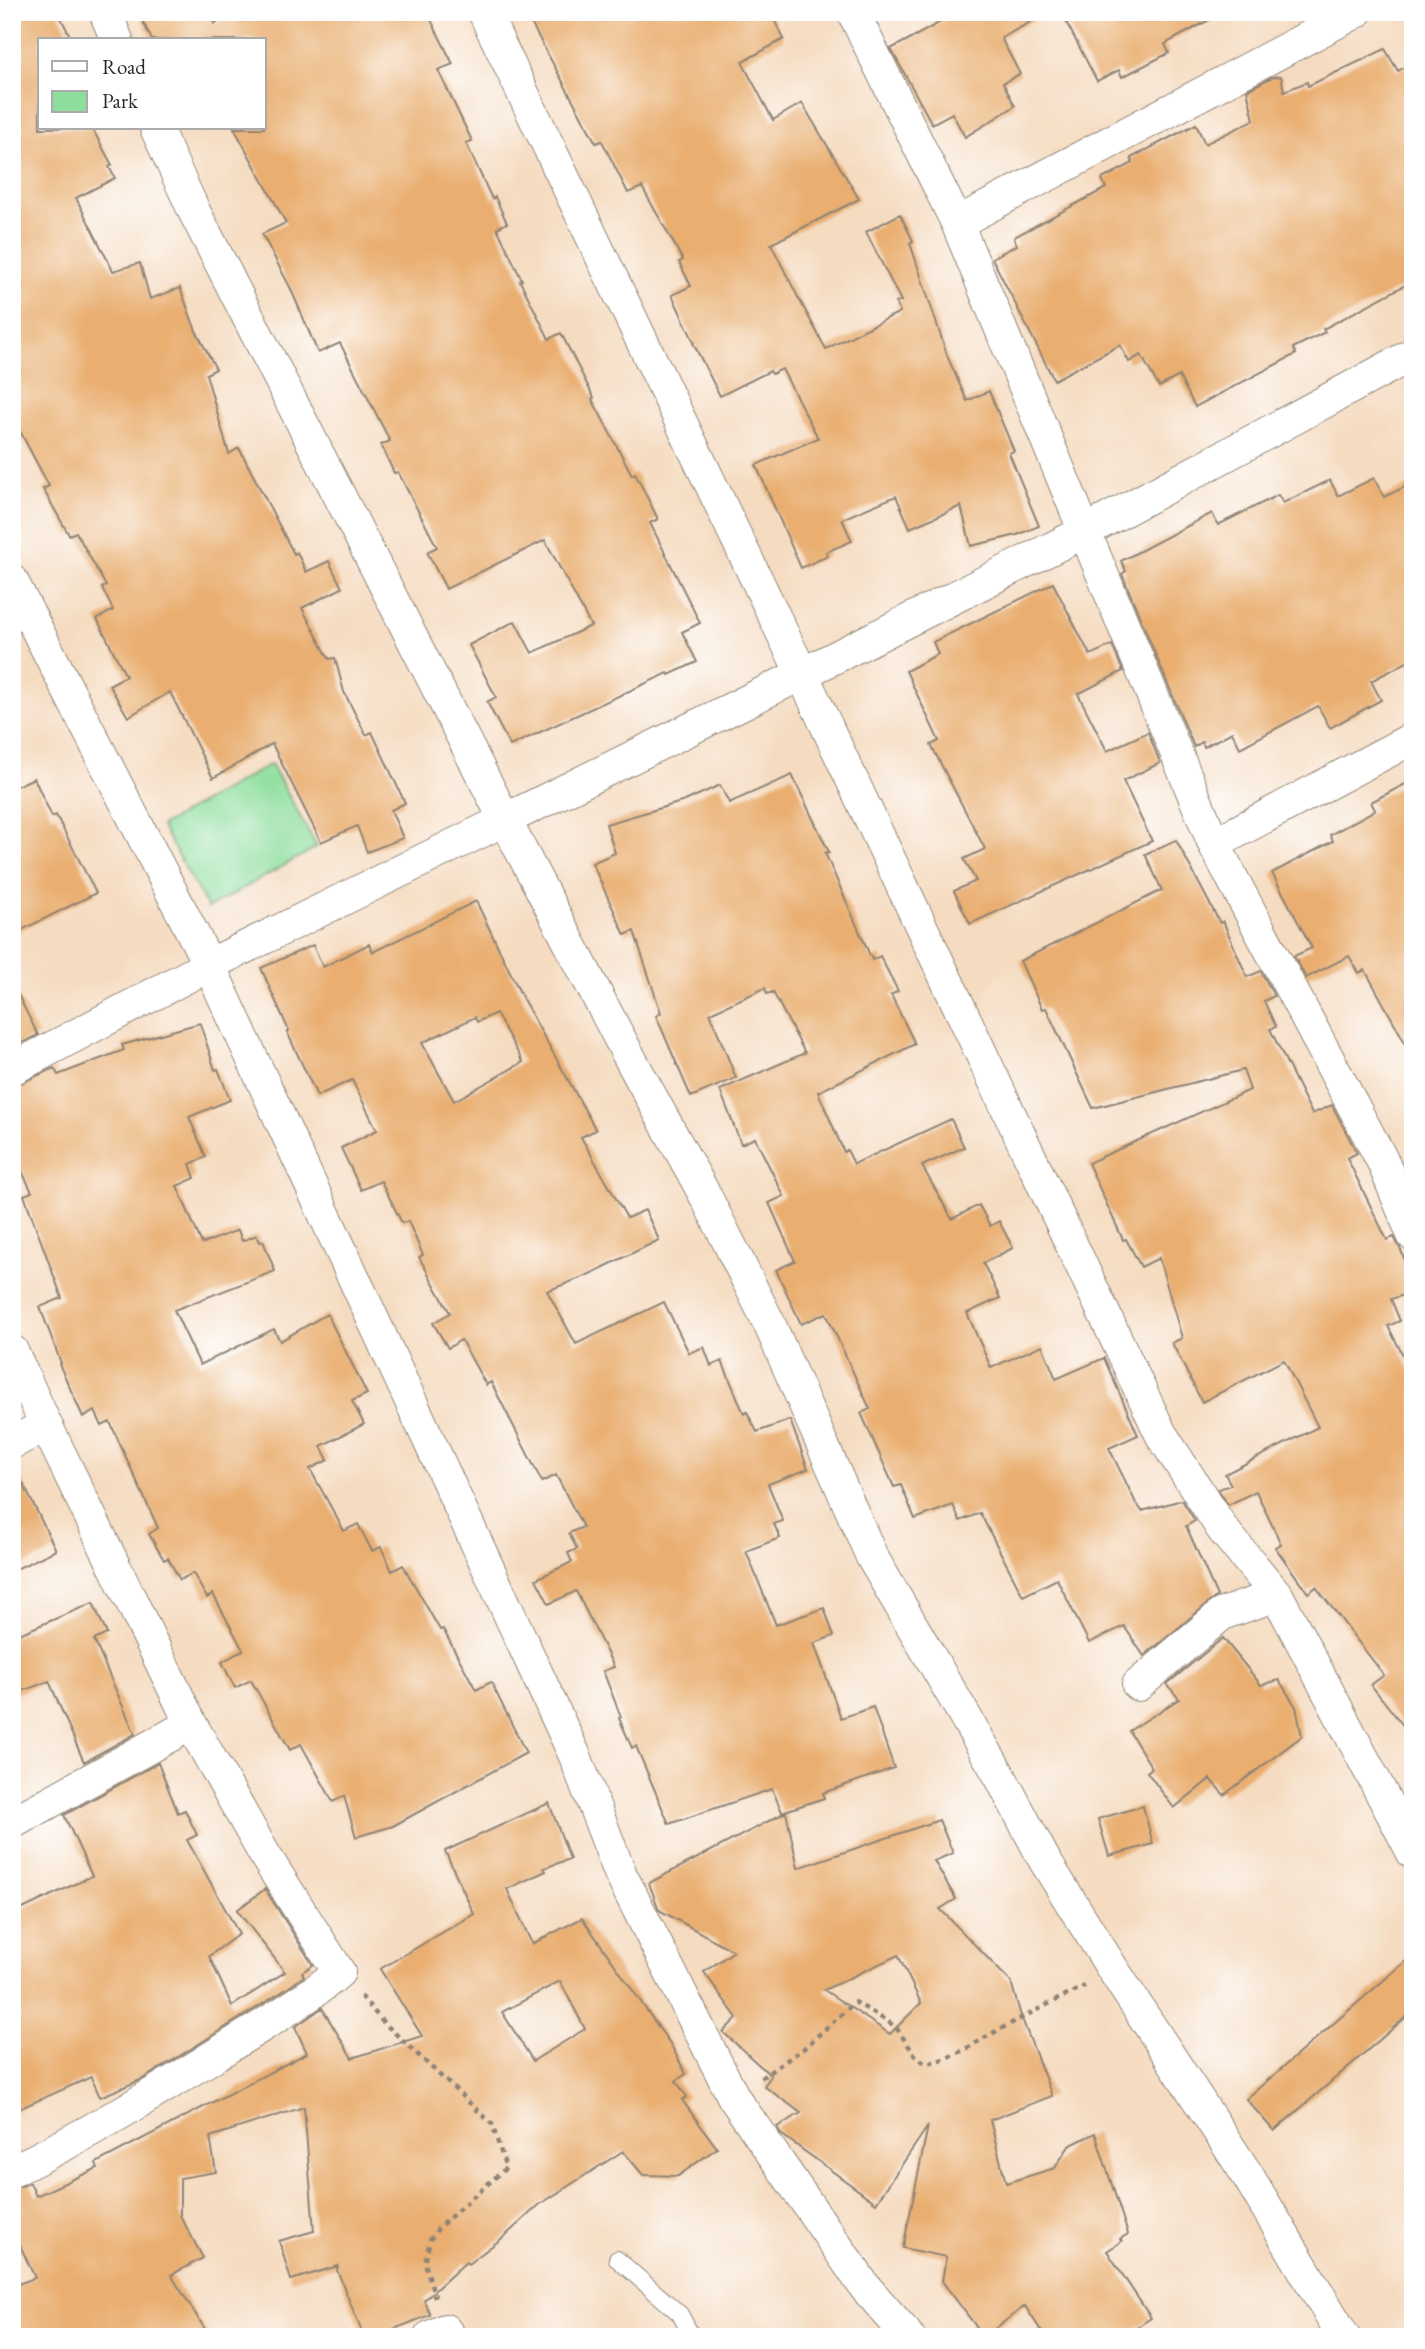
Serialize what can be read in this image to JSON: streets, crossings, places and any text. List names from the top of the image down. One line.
{"legend":["Road","Park"]}
